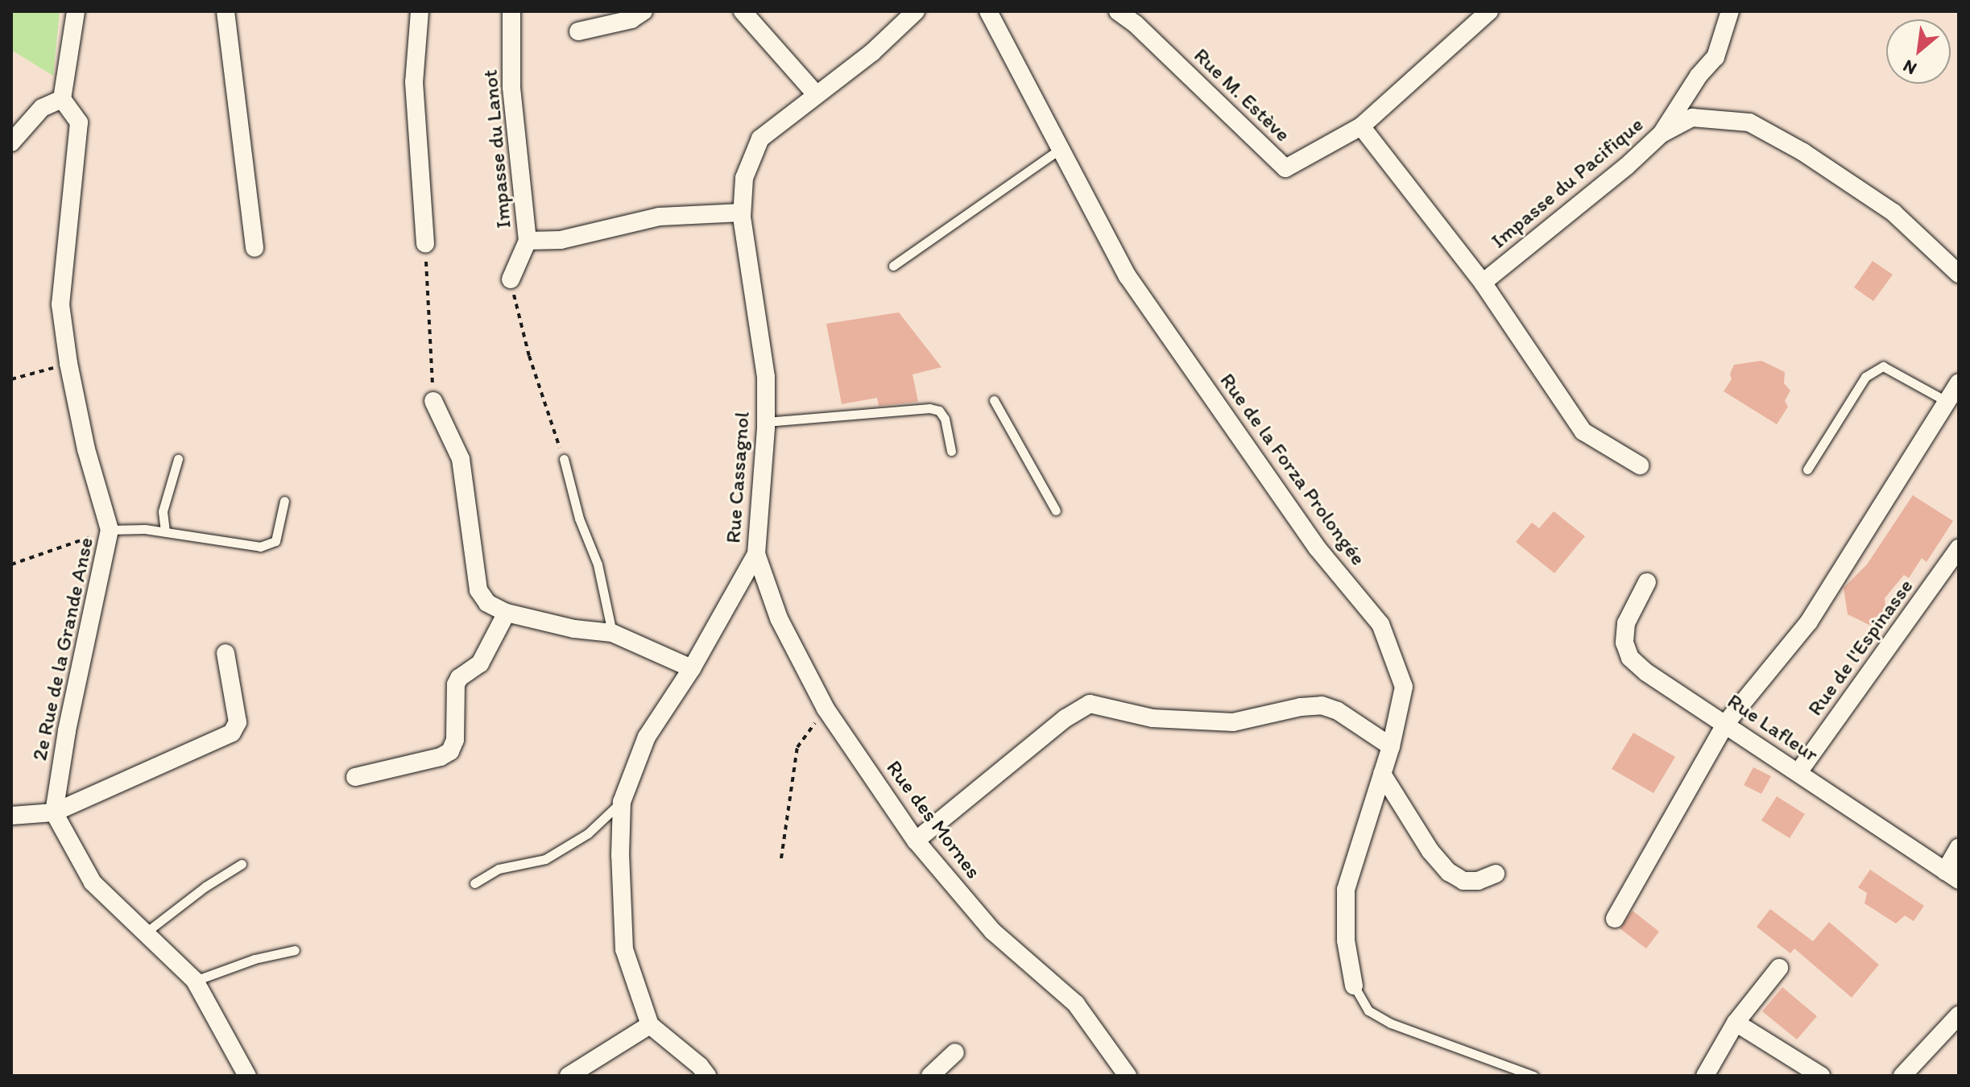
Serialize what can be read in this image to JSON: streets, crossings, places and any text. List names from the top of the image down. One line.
{"streets":{"street":["Rue M. Estève","Impasse du Lanot","Impasse du Pacifique","Rue de la Forza Prolongée","Rue Cassagnol","Rue de l'Espinasse","2e Rue de la Grande Anse","Rue Lafleur","Rue des Mornes"]},"crossings":[["Rue Cassagnol","Rue des Mornes"],["Rue de l'Espinasse","Rue Lafleur"]],"north":"bottom left"}
